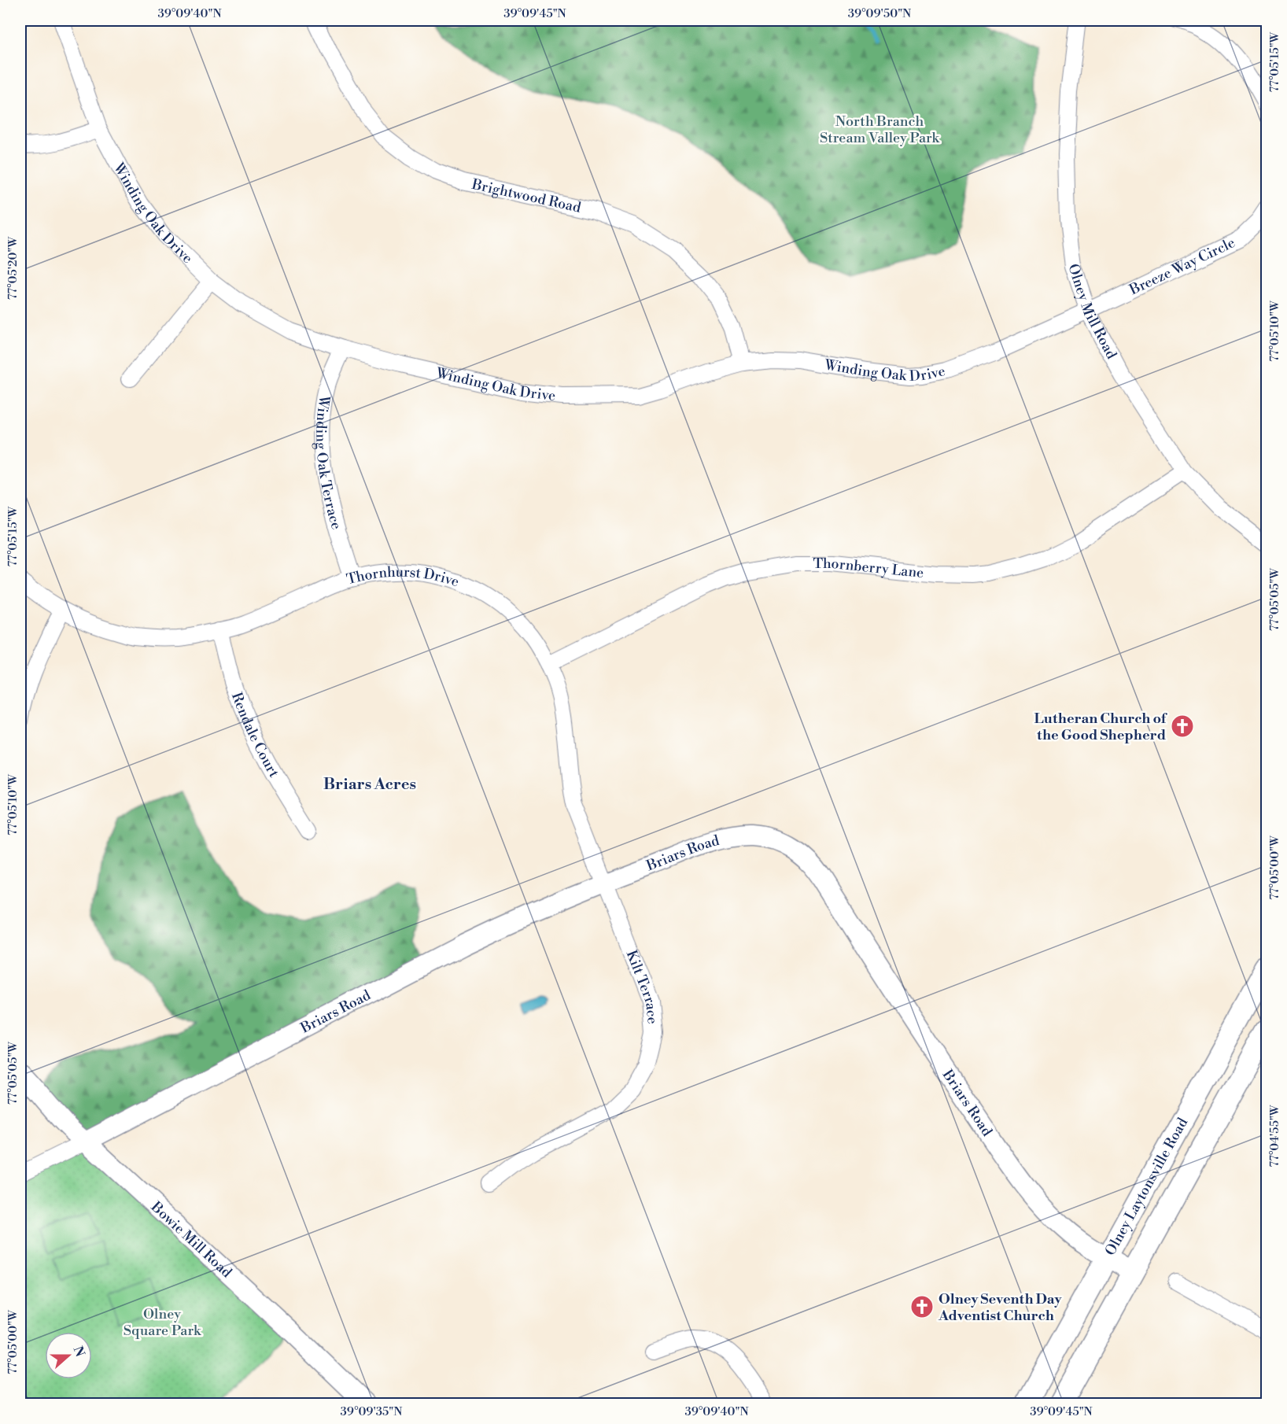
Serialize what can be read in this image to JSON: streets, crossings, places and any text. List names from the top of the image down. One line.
{"streets":{"main road":["Olney Laytonsville Road"],"street":["Brightwood Road","Winding Oak Drive","Breeze Way Circle","Olney Mill Road","Winding Oak Terrace","Thornberry Lane","Thornhurst Drive","Rendale Court","Briars Road","Kilt Terrace","Bowie Mill Road"]},"crossings":[["Brightwood Road","Winding Oak Drive"],["Winding Oak Drive","Breeze Way Circle"],["Winding Oak Drive","Olney Mill Road"],["Winding Oak Drive","Winding Oak Terrace"],["Breeze Way Circle","Olney Mill Road"],["Olney Mill Road","Thornberry Lane"],["Winding Oak Terrace","Thornhurst Drive"],["Thornberry Lane","Thornhurst Drive"],["Thornhurst Drive","Rendale Court"],["Thornhurst Drive","Briars Road"],["Thornhurst Drive","Kilt Terrace"],["Briars Road","Kilt Terrace"],["Briars Road","Olney Laytonsville Road"],["Briars Road","Bowie Mill Road"]],"districts":["Briars Acres"],"parks":["North Branch Stream Valley Park","Olney Square Park"],"places":{"church":["Lutheran Church of the Good Shepherd","Olney Seventh Day Adventist Church"]},"north":"right","coordinates":["39°09'40\"N","39°09'45\"N","39°09'50\"N","77°05'15\"W","77°05'20\"W","77°05'10\"W","77°05'05\"W","77°05'00\"W","77°04'55\"W","39°09'35\"N"]}
